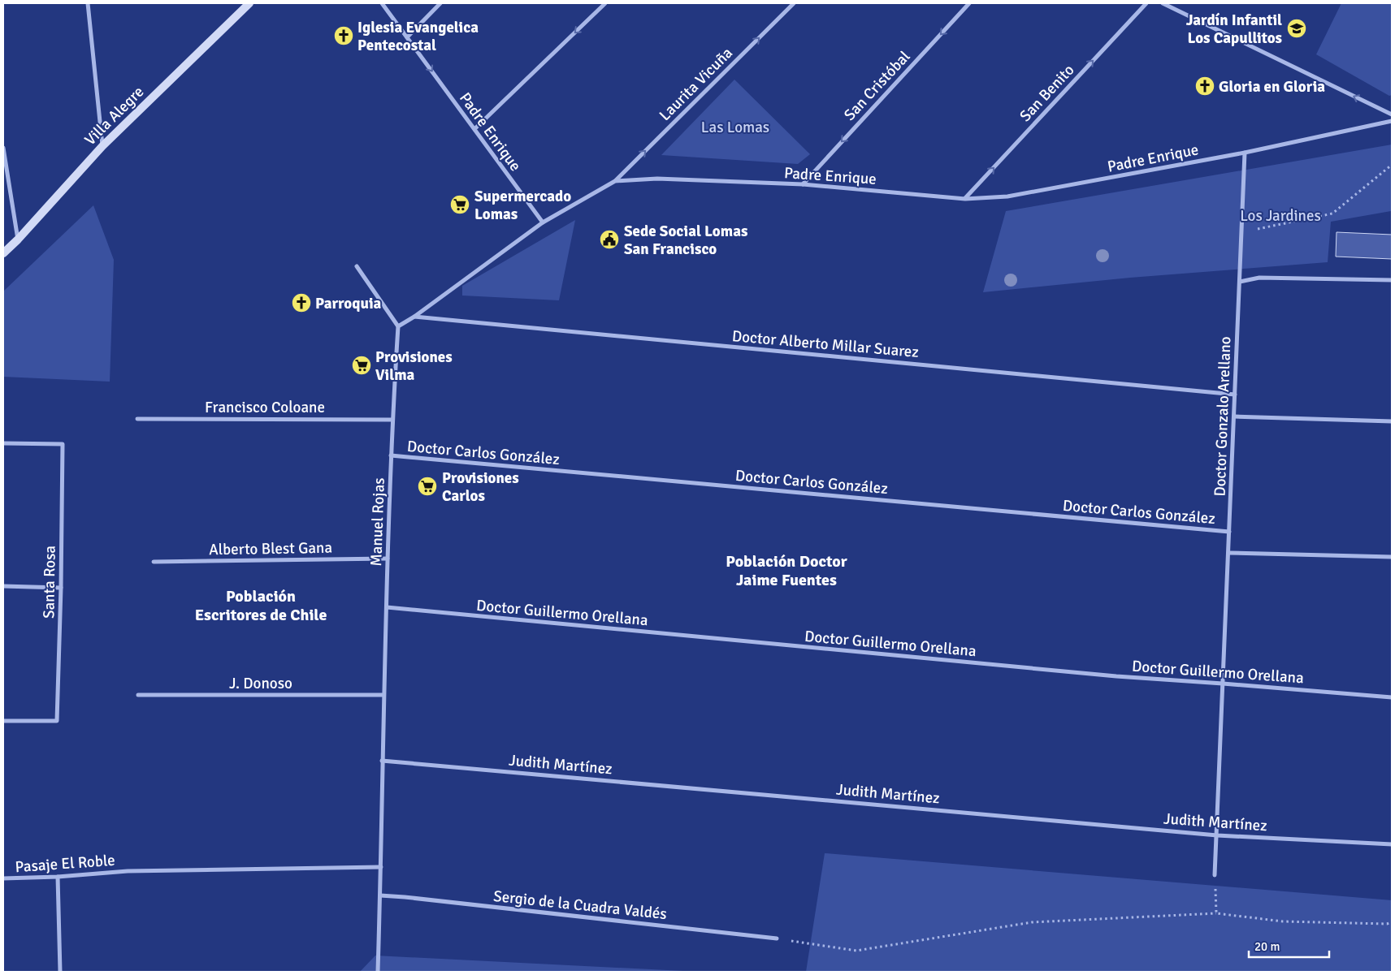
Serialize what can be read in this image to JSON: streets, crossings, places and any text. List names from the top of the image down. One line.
{"streets":{"main road":["Villa Alegre"],"street":["Laurita Vicuña","San Cristóbal","San Benito","Padre Enrique","Doctor Alberto Millar Suarez","Francisco Coloane","Doctor Gonzalo Arellano","Doctor Carlos González","Manuel Rojas","Alberto Blest Gana","Santa Rosa","Doctor Guillermo Orellana","J. Donoso","Judith Martínez","Pasaje El Roble","Sergio de la Cuadra Valdés"]},"crossings":[["Laurita Vicuña","Padre Enrique"],["San Cristóbal","Padre Enrique"],["San Benito","Padre Enrique"],["Padre Enrique","Doctor Gonzalo Arellano"],["Doctor Alberto Millar Suarez","Doctor Gonzalo Arellano"],["Francisco Coloane","Manuel Rojas"],["Doctor Gonzalo Arellano","Doctor Carlos González"],["Doctor Gonzalo Arellano","Doctor Guillermo Orellana"],["Doctor Gonzalo Arellano","Judith Martínez"],["Doctor Carlos González","Manuel Rojas"],["Manuel Rojas","Alberto Blest Gana"],["Manuel Rojas","Doctor Guillermo Orellana"],["Manuel Rojas","J. Donoso"],["Manuel Rojas","Judith Martínez"],["Manuel Rojas","Pasaje El Roble"],["Manuel Rojas","Sergio de la Cuadra Valdés"]],"one_way":["Laurita Vicuña","San Cristóbal","San Benito"],"districts":["Población Doctor Jaime Fuentes","Población Escritores de Chile"],"parks":["Las Lomas","Los Jardines"],"places":{"school or university":["Jardín Infantil Los Capullitos"],"church":["Iglesia Evangelica Pentecostal","Gloria en Gloria","Parroquia"],"supermarket":["Supermercado Lomas","Provisiones Vilma","Provisiones Carlos"],"public building":["Sede Social Lomas San Francisco"]},"scale_bar":"20 m"}
